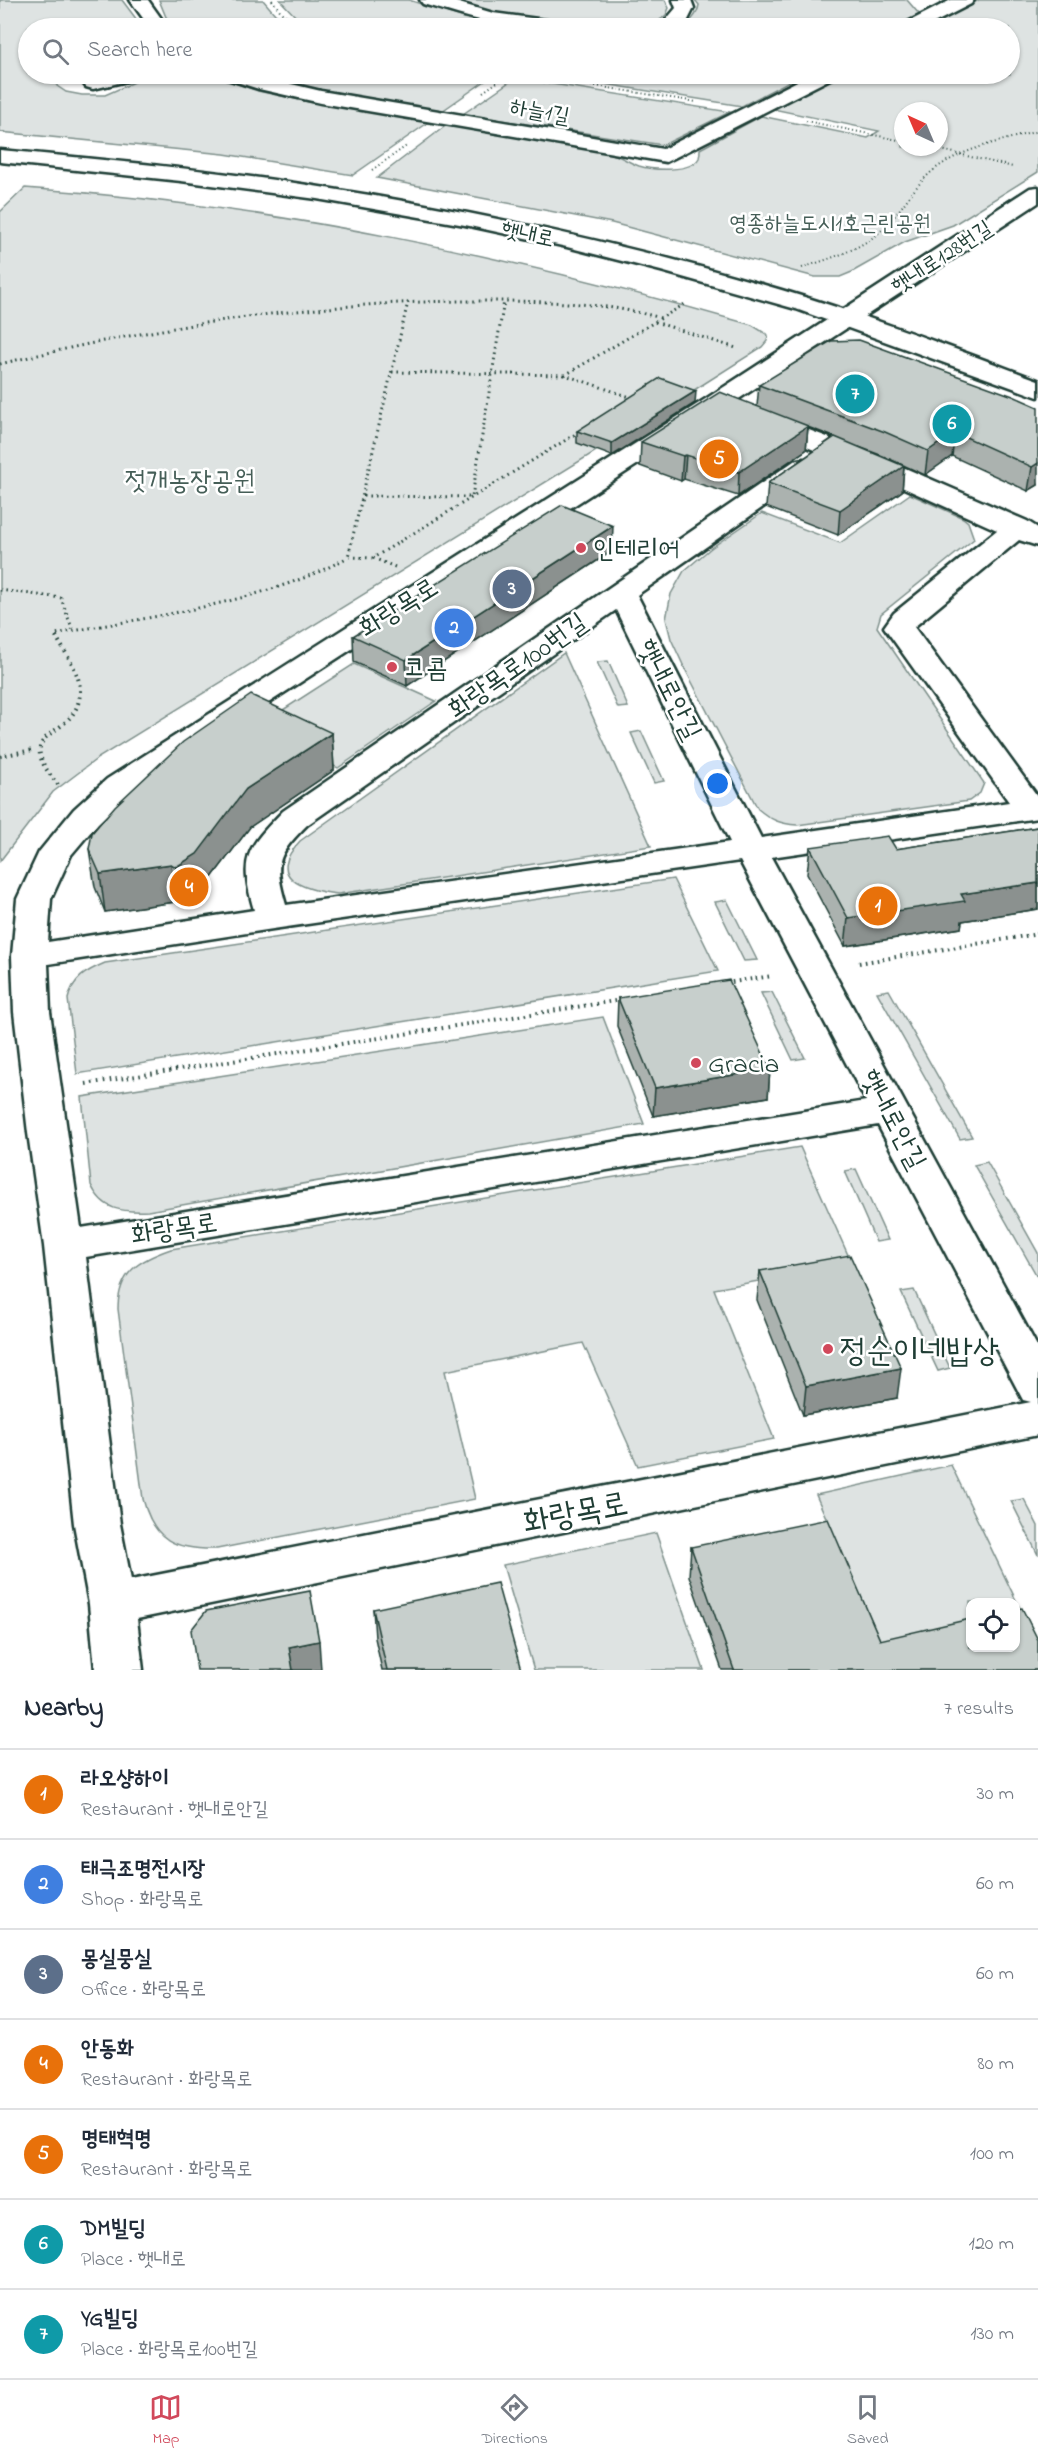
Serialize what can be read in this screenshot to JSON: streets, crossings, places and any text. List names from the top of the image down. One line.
{"streets":{"street":["하늘1길","햇내로","햇내로128번길","화랑목로","화랑목로100번길","햇내로안길"]},"crossings":[["햇내로","햇내로128번길"],["햇내로","화랑목로"],["햇내로128번길","화랑목로"],["화랑목로","햇내로안길"],["화랑목로100번길","햇내로안길"]],"parks":["영종하늘도시1호근린공원","젓개농장공원"],"places":["인테리어","코콤","Gracia","정순이네밥상"],"north":"top left","page":{"search":"Search here","pins":["7","6","5","3","2","4","1"],"heading":["Nearby","7 results"],"list":[{"mark":"1","name":"라오샹하이","note":"Restaurant · 햇내로안길","value":"30 m"},{"mark":"2","name":"태극조명전시장","note":"Shop · 화랑목로","value":"60 m"},{"mark":"3","name":"몽실뭉실","note":"Office · 화랑목로","value":"60 m"},{"mark":"4","name":"안동화","note":"Restaurant · 화랑목로","value":"80 m"},{"mark":"5","name":"명태혁명","note":"Restaurant · 화랑목로","value":"100 m"},{"mark":"6","name":"DM빌딩","note":"Place · 햇내로","value":"120 m"},{"mark":"7","name":"YG빌딩","note":"Place · 화랑목로100번길","value":"130 m"}],"nav":["Map","Directions","Saved"]}}
